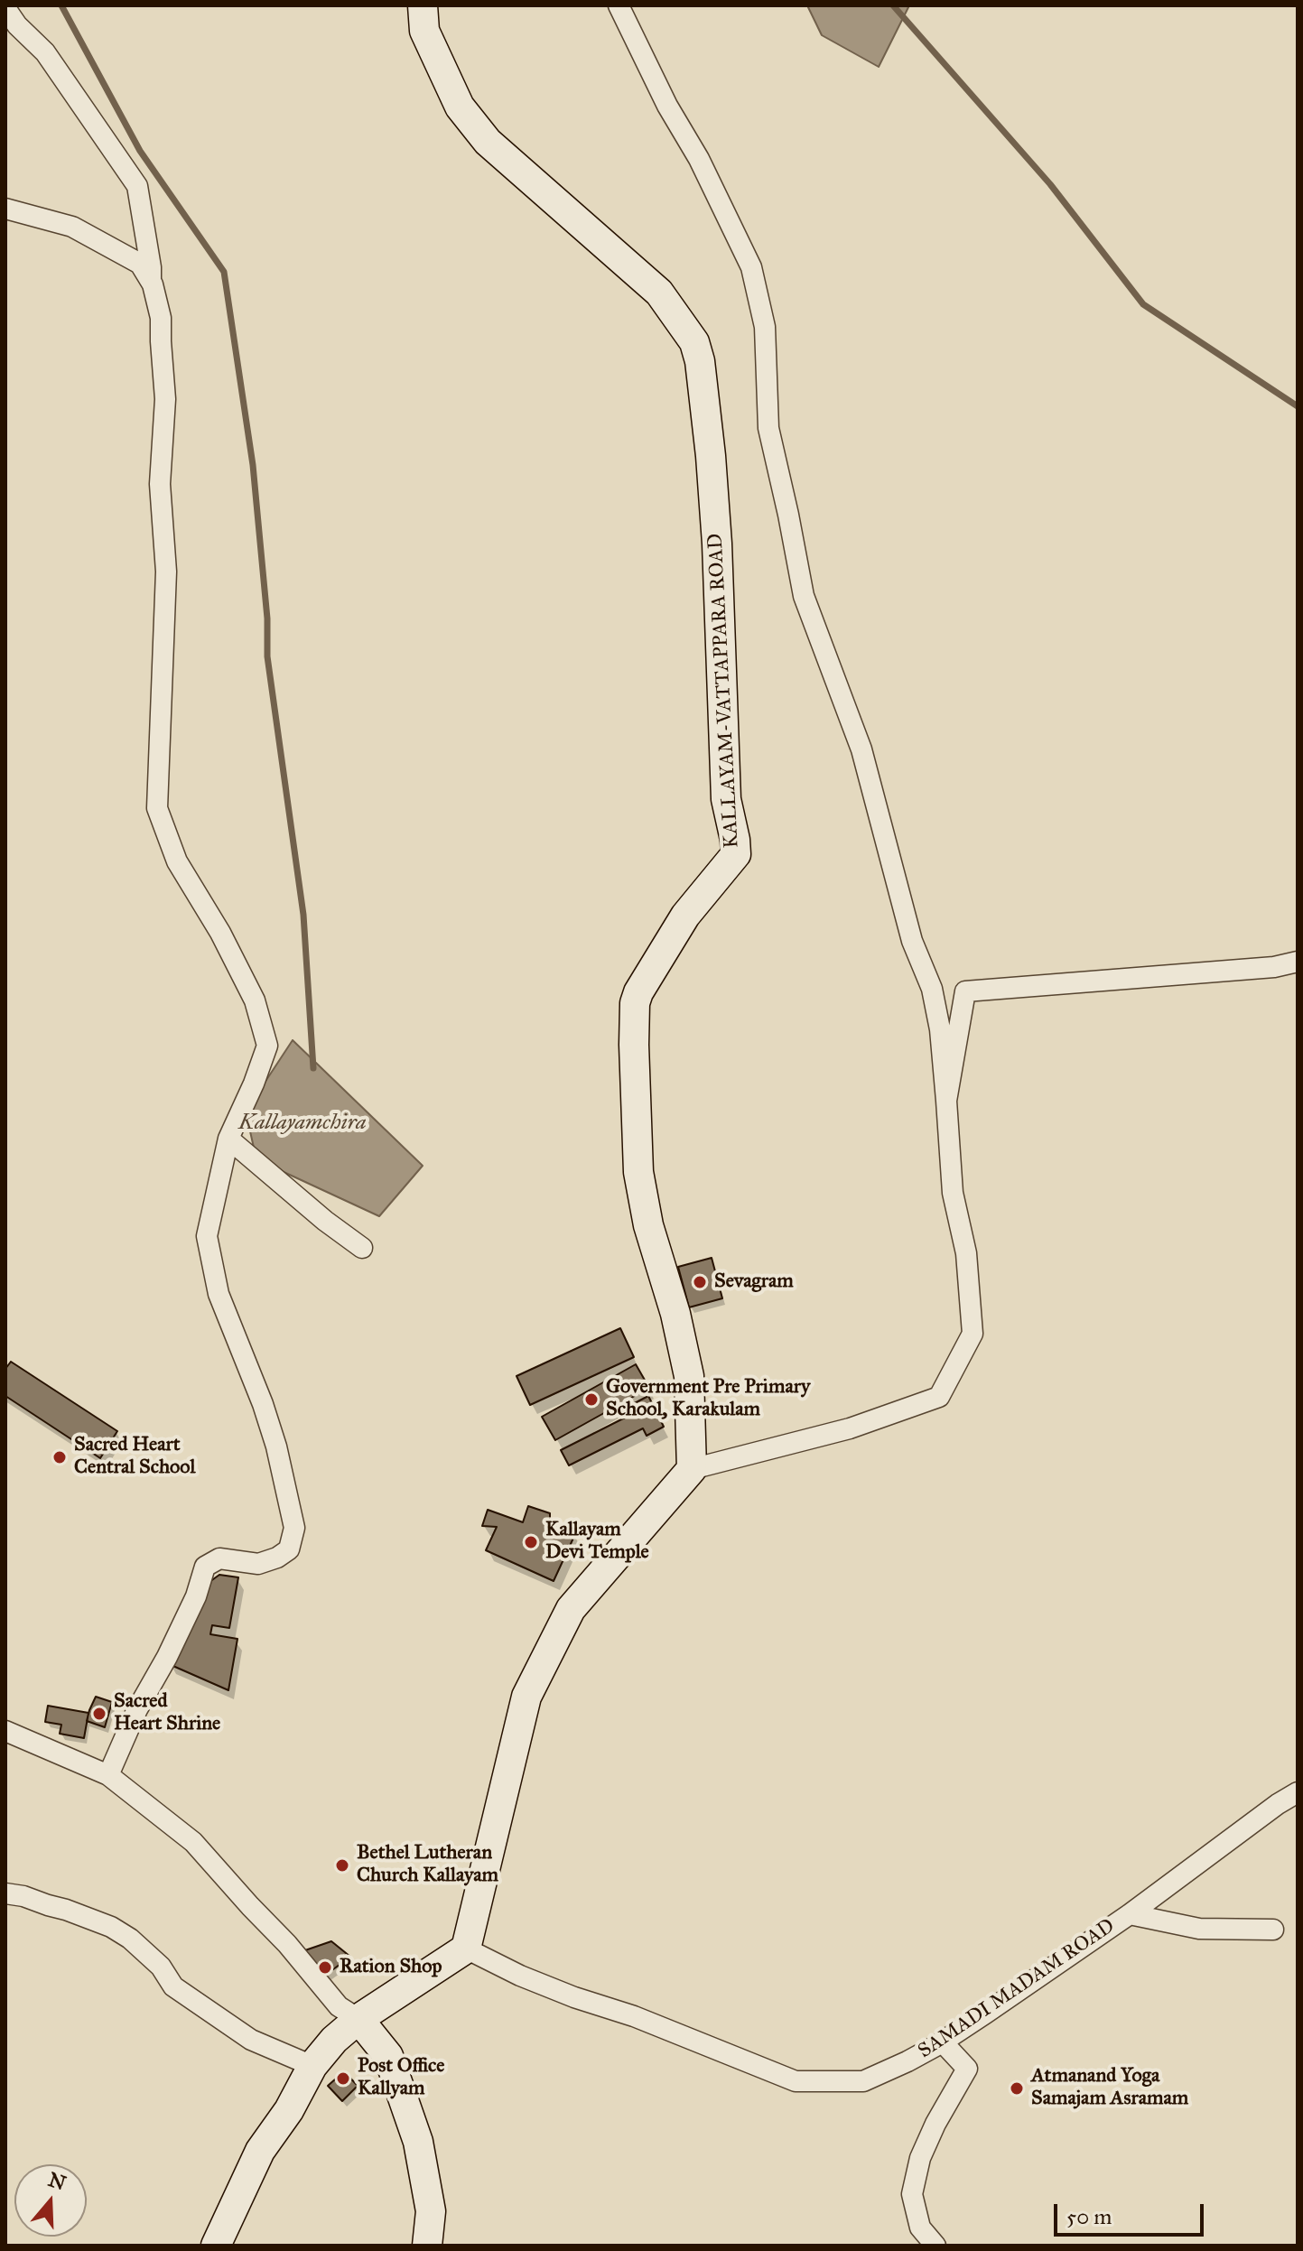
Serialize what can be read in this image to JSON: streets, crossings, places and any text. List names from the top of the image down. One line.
{"streets":{"street":["KALLAYAM-VATTAPPARA ROAD","SAMADI MADAM ROAD"]},"water":["Kallayamchira"],"places":["Sevagram","Government Pre Primary School, Karakulam","Sacred Heart Central School","Kallayam Devi Temple","Sacred Heart Shrine","Bethel Lutheran Church Kallayam","Ration Shop","Post Office Kallyam","Atmanand Yoga Samajam Asramam"],"scale_bar":"50 m","north":"top"}
